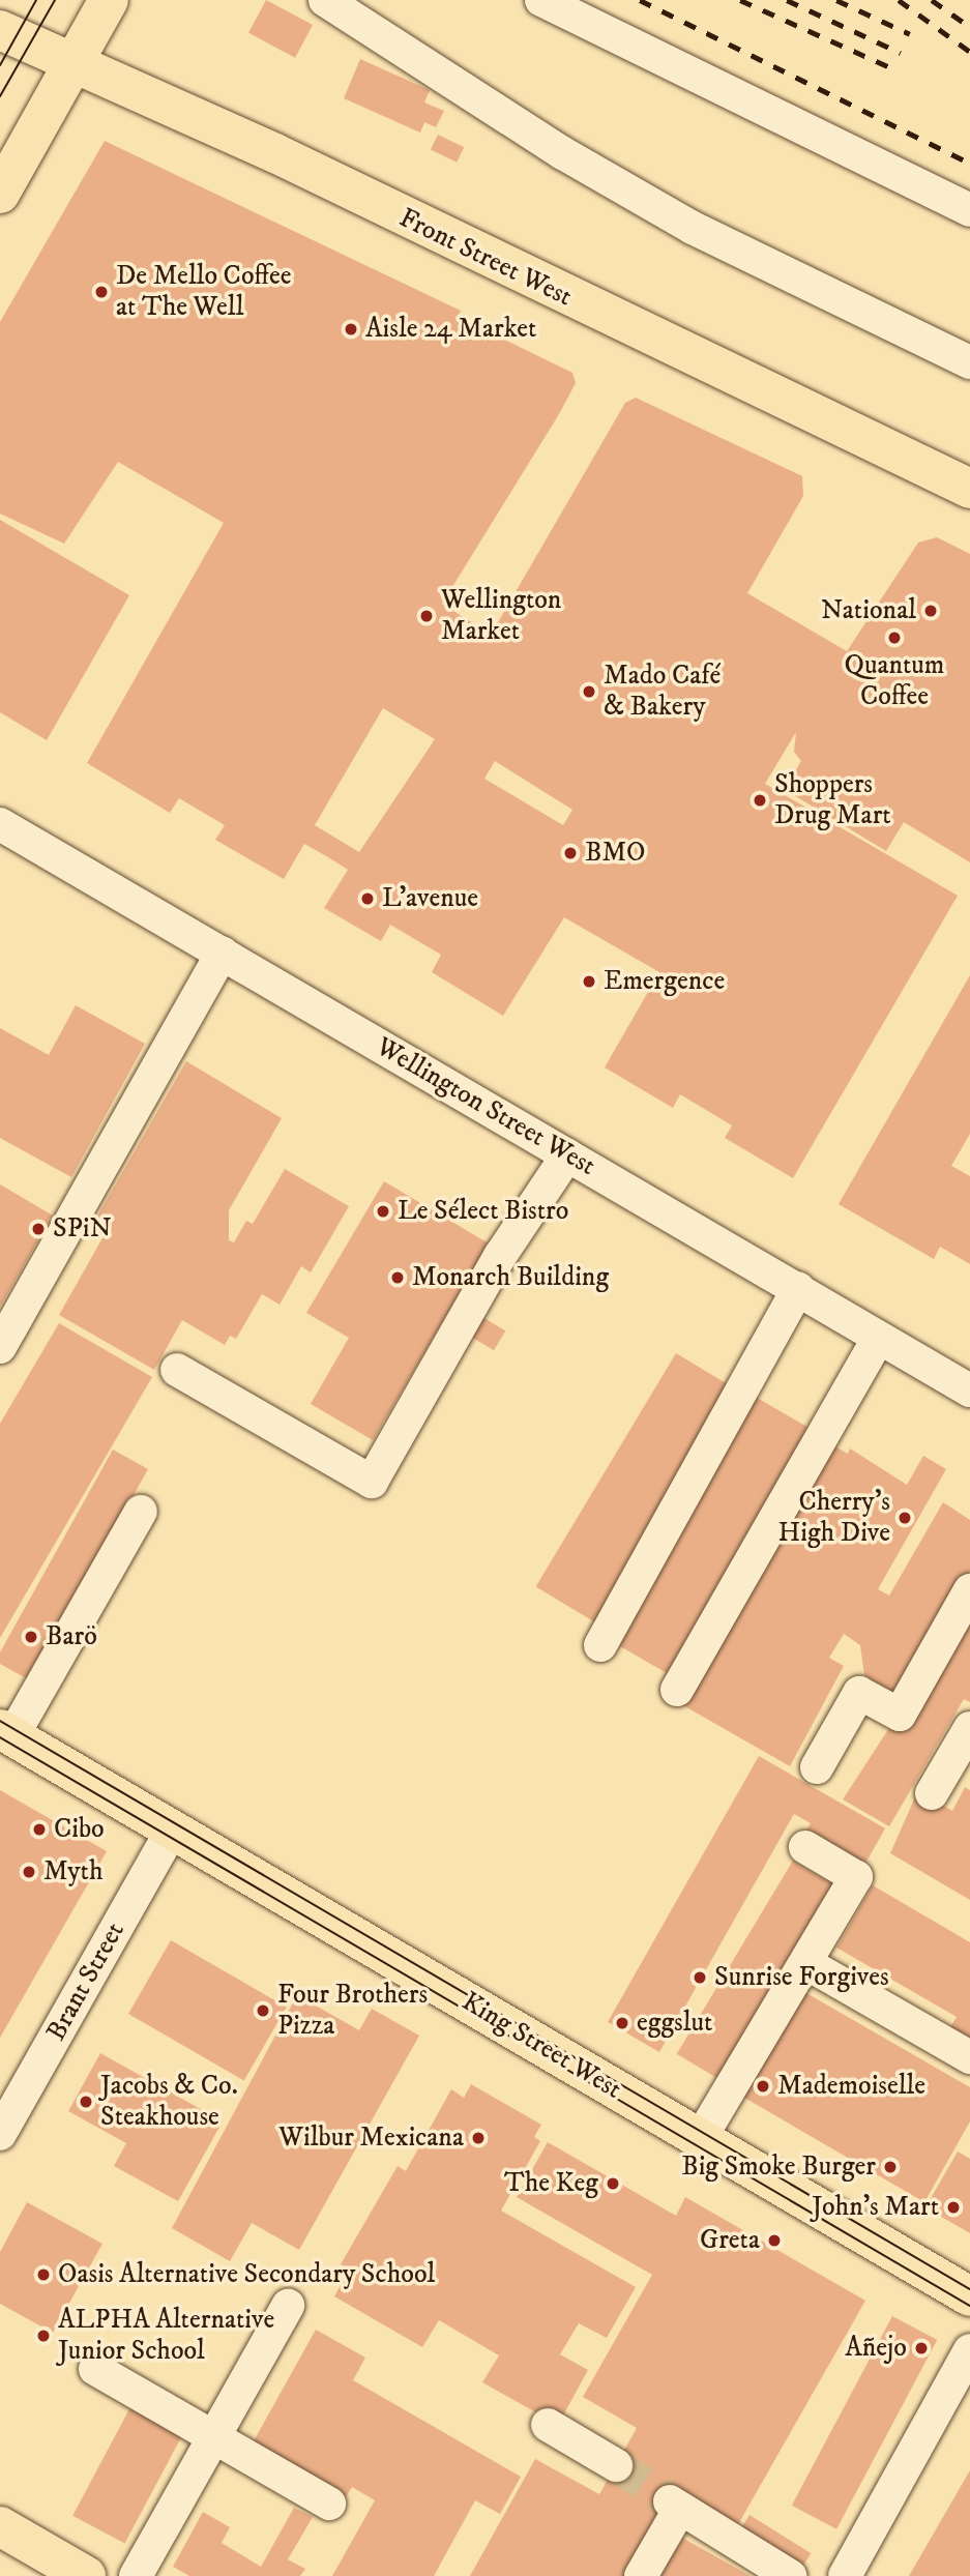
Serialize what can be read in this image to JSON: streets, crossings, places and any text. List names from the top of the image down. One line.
{"streets":{"main road":["Front Street West","King Street West"],"street":["Wellington Street West","Brant Street"]},"crossings":[["Brant Street","King Street West"]],"places":["De Mello Coffee at The Well","Aisle 24 Market","National","Wellington Market","Quantum Coffee","Mado Café & Bakery","Shoppers Drug Mart","BMO","L'avenue","Emergence","Le Sélect Bistro","SPiN","Monarch Building","Cherry's High Dive","Barö","Cibo","Myth","Sunrise Forgives","Four Brothers Pizza","eggslut","Mademoiselle","Jacobs & Co. Steakhouse","Wilbur Mexicana","Big Smoke Burger","The Keg","John's Mart","Greta","Oasis Alternative Secondary School","ALPHA Alternative Junior School","Añejo"]}
